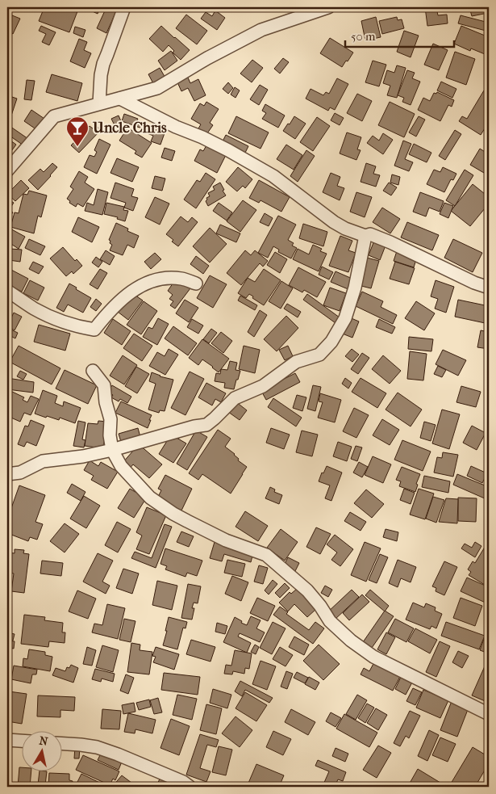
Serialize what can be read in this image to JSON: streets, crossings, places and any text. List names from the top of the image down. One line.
{"places":{"bar":["Uncle Chris"]},"scale_bar":"50 m","north":"top"}
